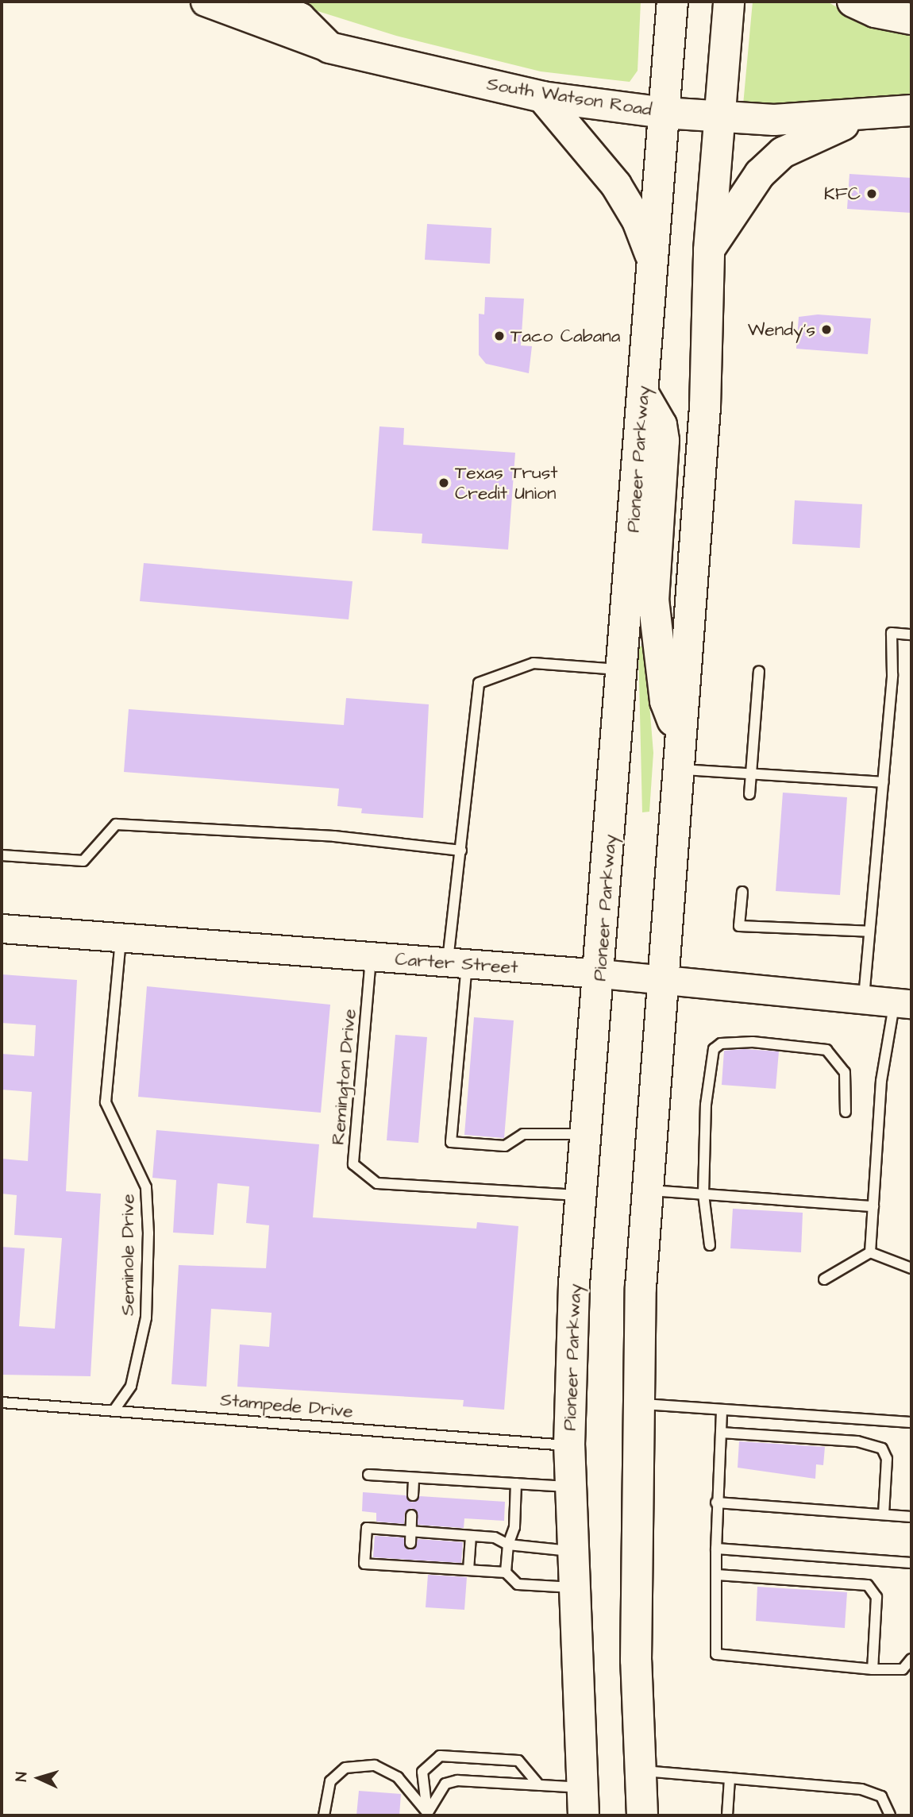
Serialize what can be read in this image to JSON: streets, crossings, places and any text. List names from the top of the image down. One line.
{"streets":{"main road":["South Watson Road","Pioneer Parkway"],"street":["Carter Street"],"lane":["Remington Drive","Seminole Drive","Stampede Drive"]},"crossings":[["South Watson Road","Pioneer Parkway"],["Pioneer Parkway","Carter Street"],["Pioneer Parkway","Remington Drive"],["Pioneer Parkway","Stampede Drive"],["Carter Street","Remington Drive"],["Carter Street","Seminole Drive"],["Seminole Drive","Stampede Drive"]],"places":["KFC","Wendy's","Taco Cabana","Texas Trust Credit Union"],"north":"left"}
